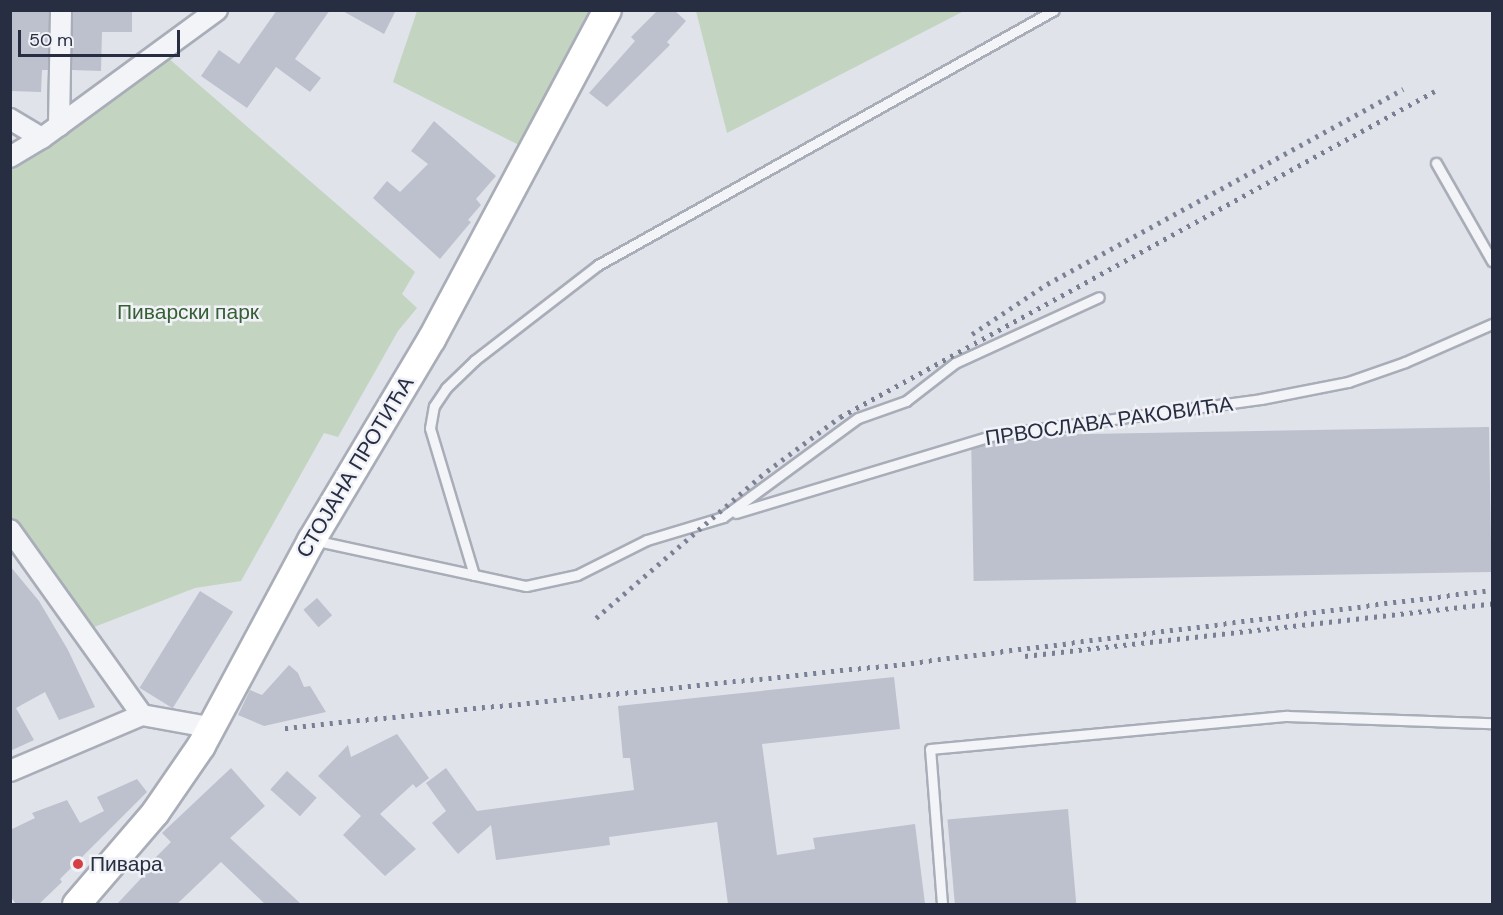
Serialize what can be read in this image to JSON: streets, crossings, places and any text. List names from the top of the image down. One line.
{"streets":{"main road":["СТОЈАНА ПРОТИЋА"],"lane":["ПРВОСЛАВА РАКОВИЋА"]},"crossings":[["ПРВОСЛАВА РАКОВИЋА","СТОЈАНА ПРОТИЋА"]],"parks":["Пиварски парк"],"places":["Пивара"],"scale_bar":"50 m"}
